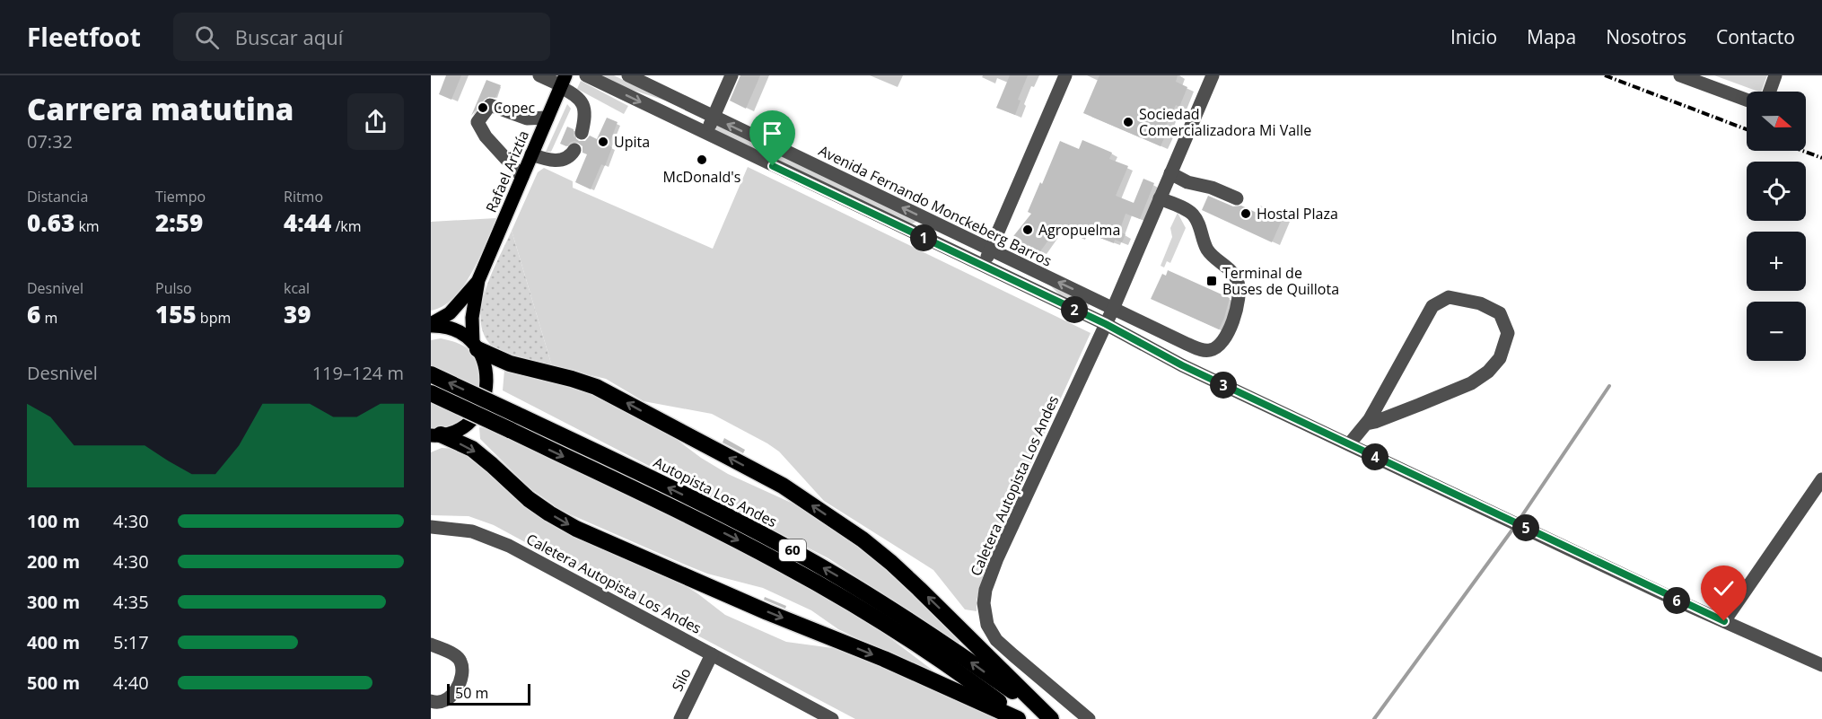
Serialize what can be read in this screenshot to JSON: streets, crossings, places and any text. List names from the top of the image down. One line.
{"streets":{"highway":["Autopista Los Andes","60"],"main road":["Rafael Ariztía"],"street":["Avenida Fernando Monckeberg Barros","Caletera Autopista Los Andes","Silo"]},"crossings":[["Avenida Fernando Monckeberg Barros","Caletera Autopista Los Andes"],["Caletera Autopista Los Andes","Silo"]],"places":{"other":["Copec","Sociedad Comercializadora Mi Valle","Upita","McDonald's","Hostal Plaza","Agropuelma"],"transit":["Terminal de Buses de Quillota"]},"scale_bar":"50 m","north":"right","page":{"header":"Fleetfoot","search":"Buscar aquí","nav":["Inicio","Mapa","Nosotros","Contacto"],"heading":["Carrera matutina","07:32"],"map_buttons":["+","−"],"stats":[["Distancia","0.63 km"],["Tiempo","2:59"],["Ritmo","4:44 /km"],["Desnivel","6 m"],["Pulso","155 bpm"],["kcal","39"]],"pins":["1","2","3","4","5","6"],"chart":["Desnivel","119–124 m"],"list":[{"name":"100 m","note":"4:30"},{"name":"200 m","note":"4:30"},{"name":"300 m","note":"4:35"},{"name":"400 m","note":"5:17"},{"name":"500 m","note":"4:40"}],"scale":"50 m"}}
